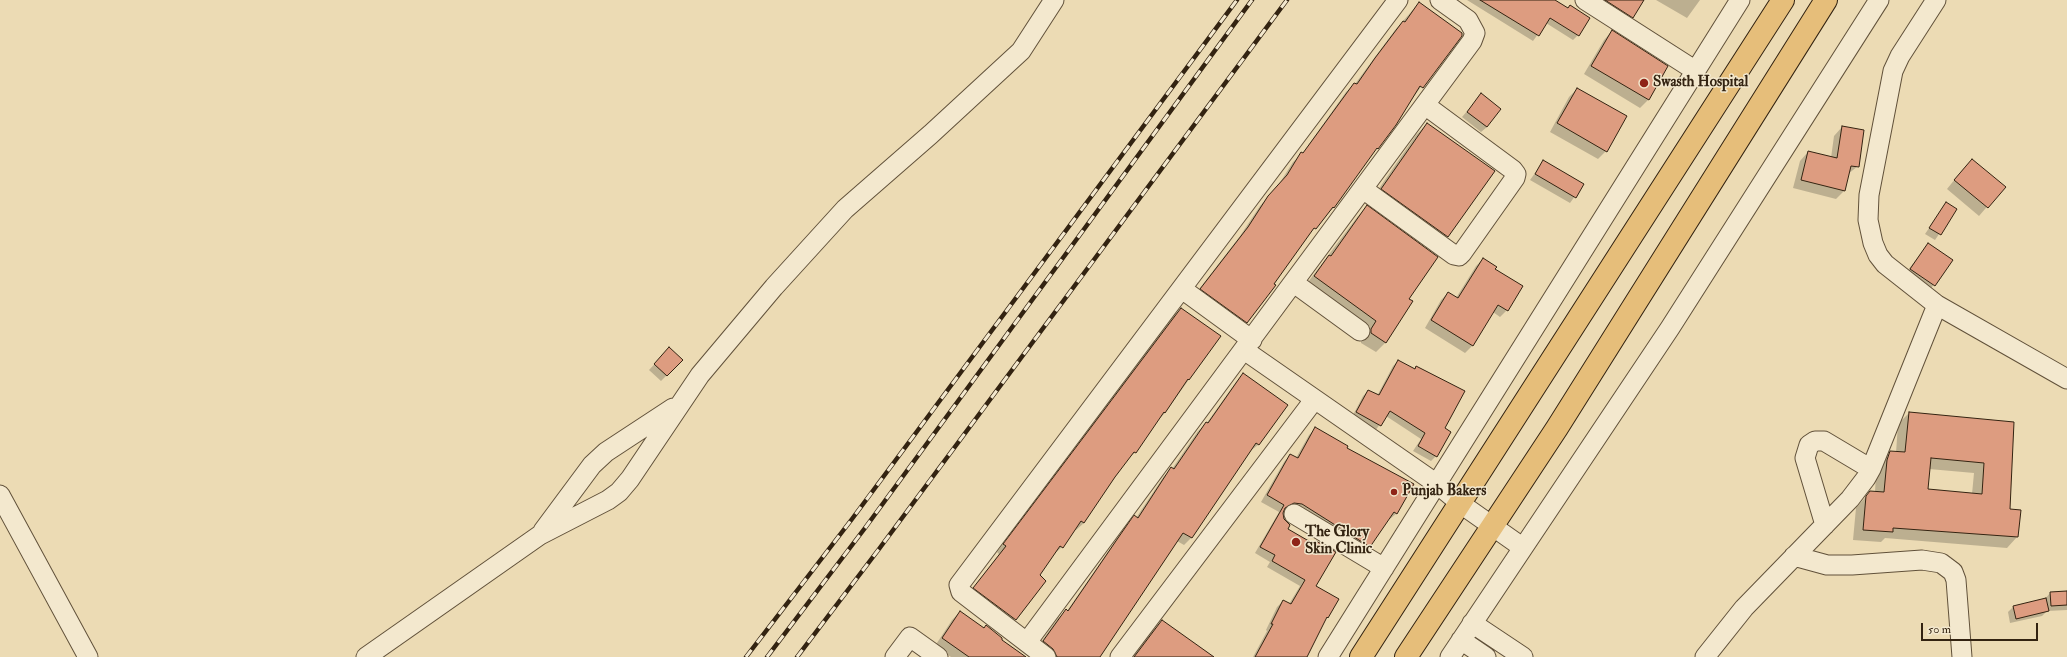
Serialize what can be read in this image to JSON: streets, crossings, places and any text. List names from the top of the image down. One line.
{"places":["Swasth Hospital","Punjab Bakers","The Glory Skin Clinic"],"scale_bar":"50 m"}
